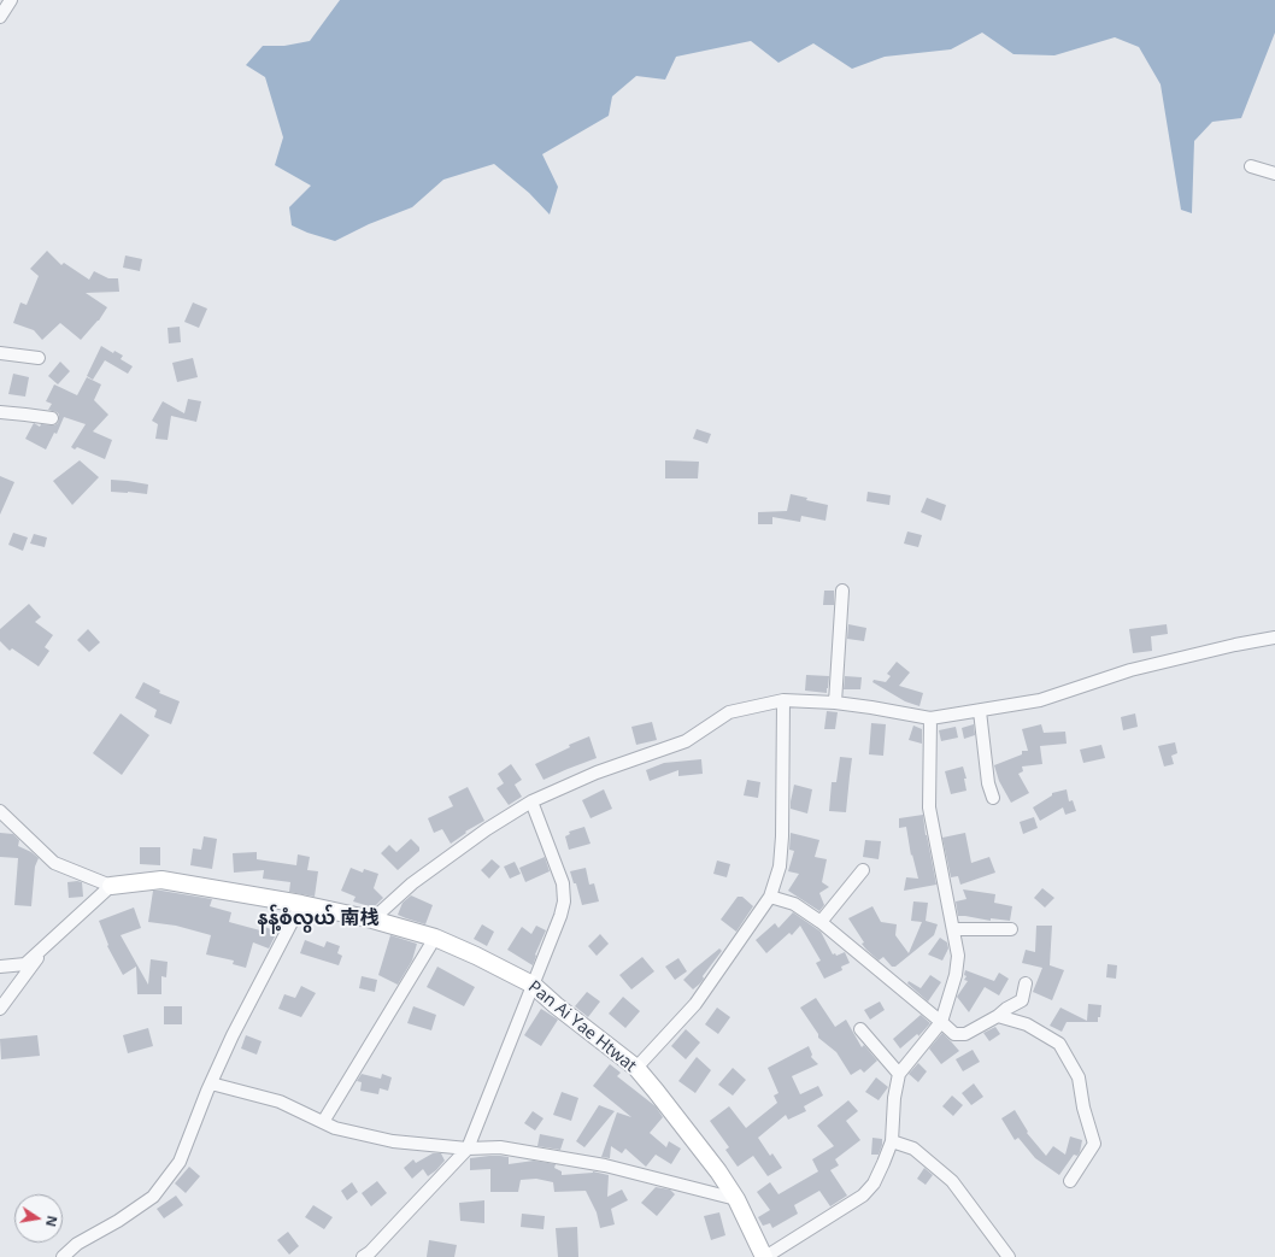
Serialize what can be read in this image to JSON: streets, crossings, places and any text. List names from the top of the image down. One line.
{"streets":{"street":["Pan Ai Yae Htwat"]},"districts":["နန့်စံလွယ် 南栈"],"north":"right"}
